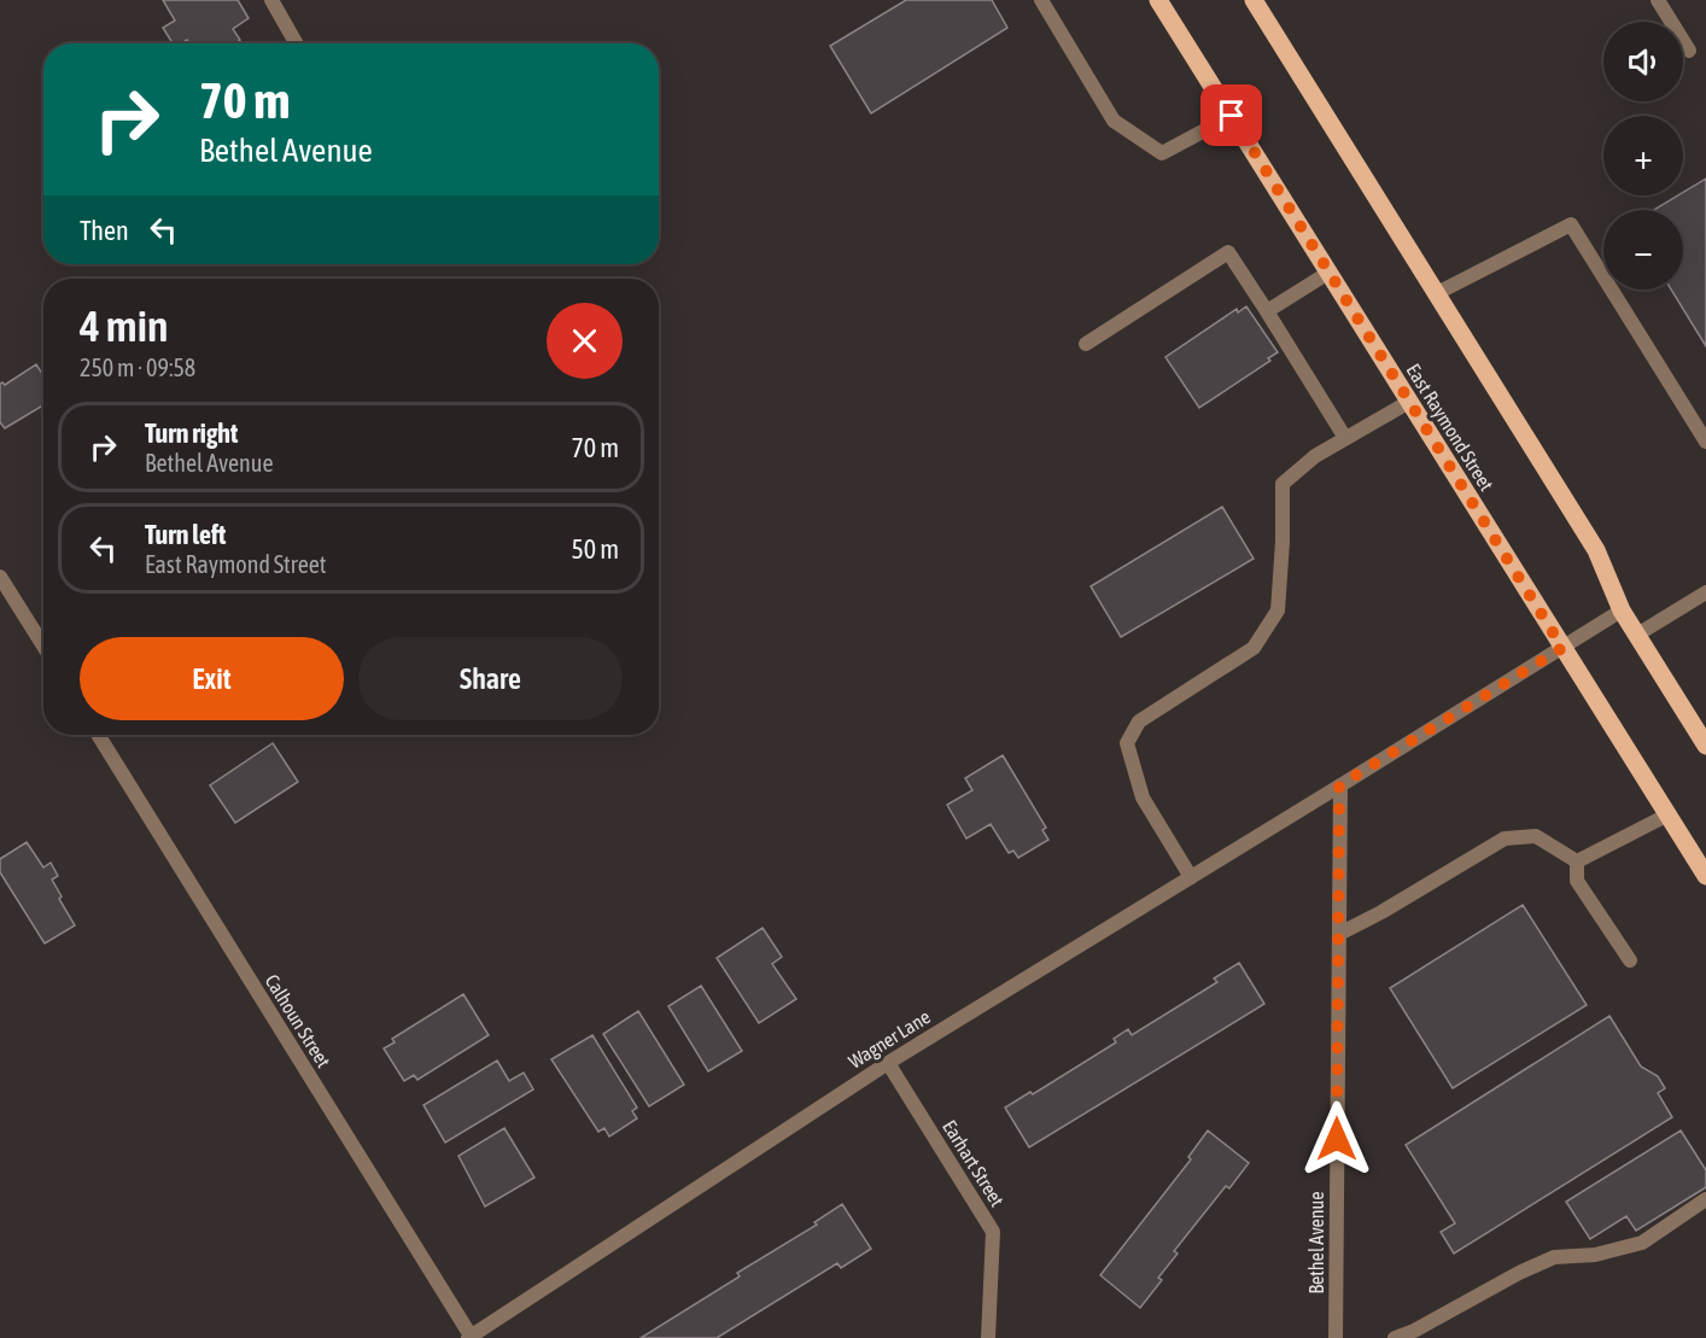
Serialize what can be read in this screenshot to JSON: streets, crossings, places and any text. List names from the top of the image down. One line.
{"streets":{"main road":["East Raymond Street"],"street":["Calhoun Street","Wagner Lane","Earhart Street","Bethel Avenue"]},"crossings":[["Calhoun Street","Wagner Lane"],["Wagner Lane","Earhart Street"],["Wagner Lane","Bethel Avenue"]],"page":{"map_buttons":["+","−"],"turn":["70 m","Bethel Avenue"],"then":"Then","heading":["4 min","250 m · 09:58"],"list":[{"name":"Turn right","note":"Bethel Avenue","value":"70 m"},{"name":"Turn left","note":"East Raymond Street","value":"50 m"}],"buttons":["Exit","Share"]}}
